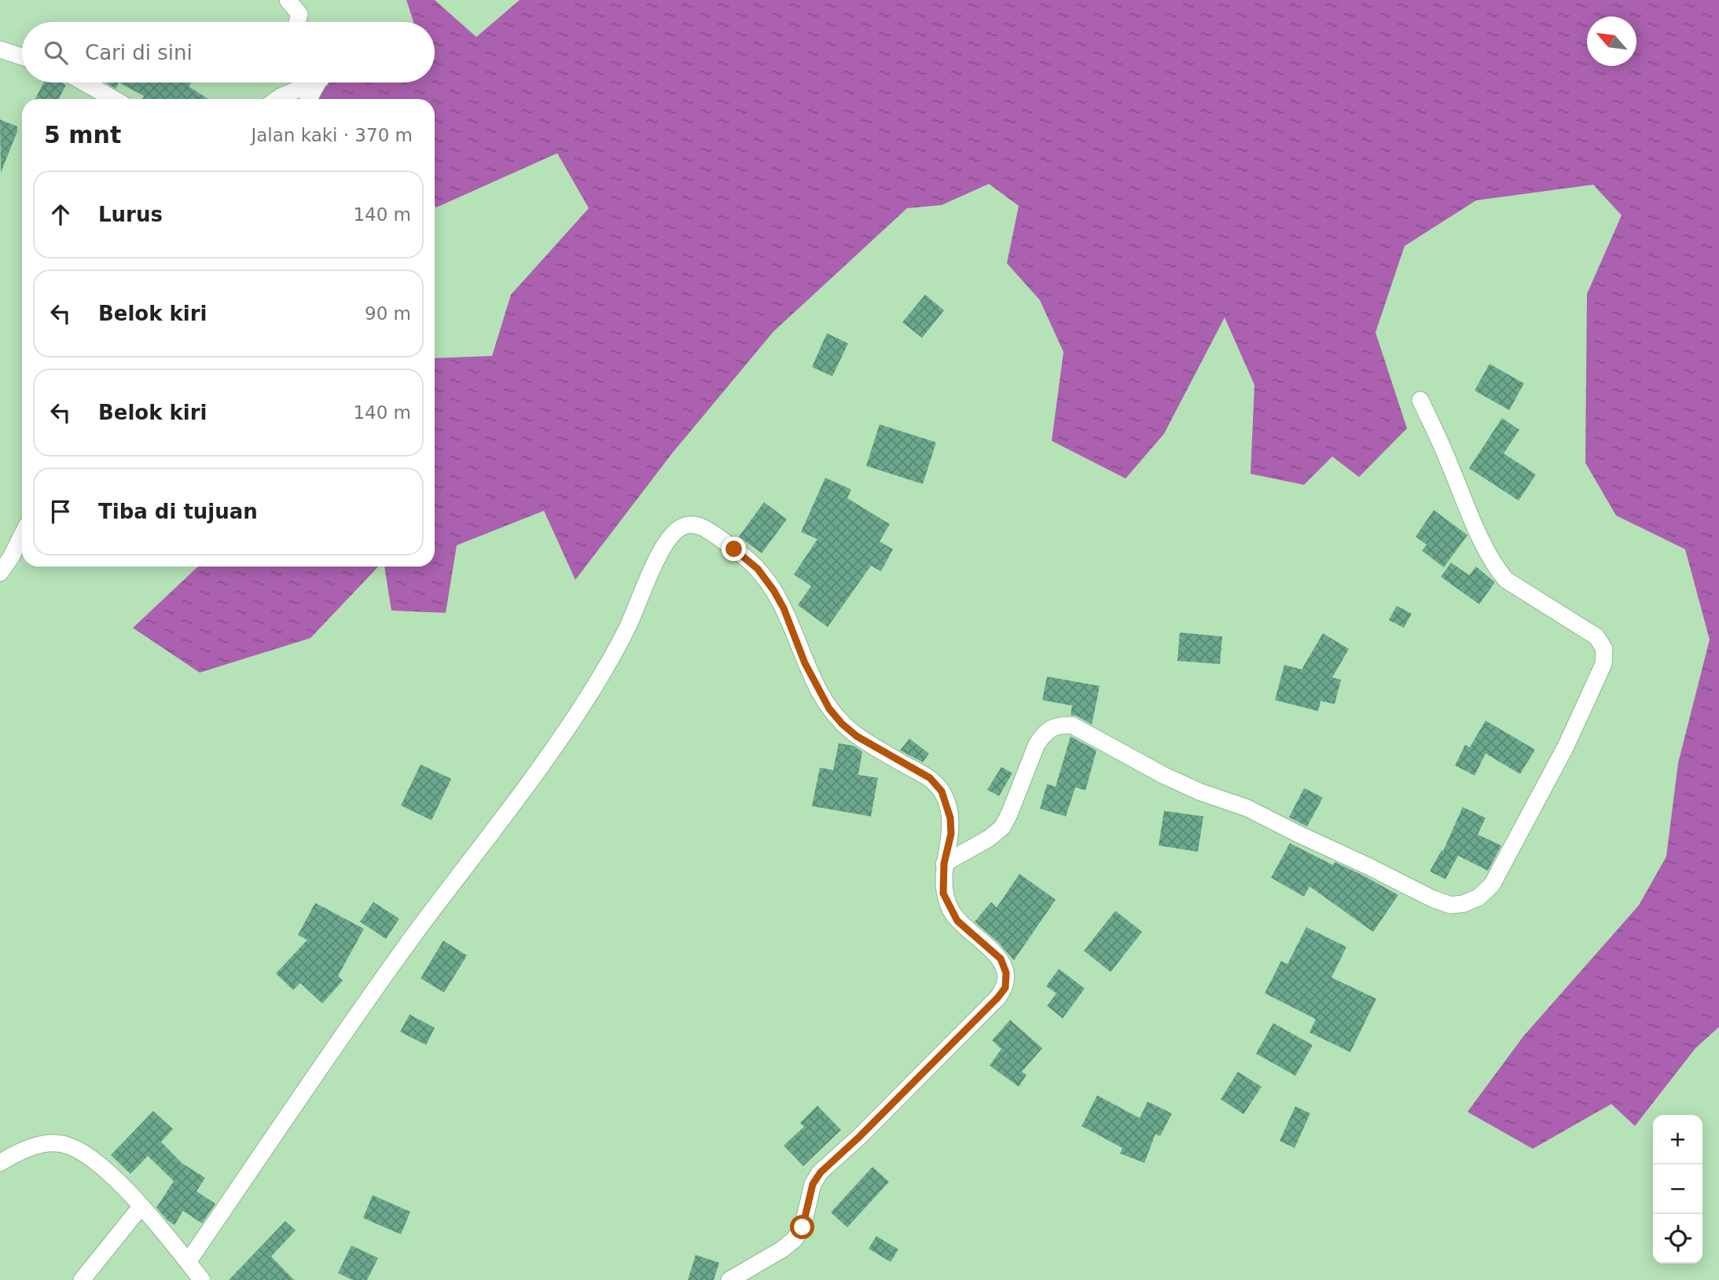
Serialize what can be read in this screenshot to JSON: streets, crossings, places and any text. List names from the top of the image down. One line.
{"north":"top left","page":{"search":"Cari di sini","heading":["5 mnt","Jalan kaki · 370 m"],"list":[["Lurus","140 m"],["Belok kiri","90 m"],["Belok kiri","140 m"],"Tiba di tujuan"],"map_buttons":["+","−"]}}
